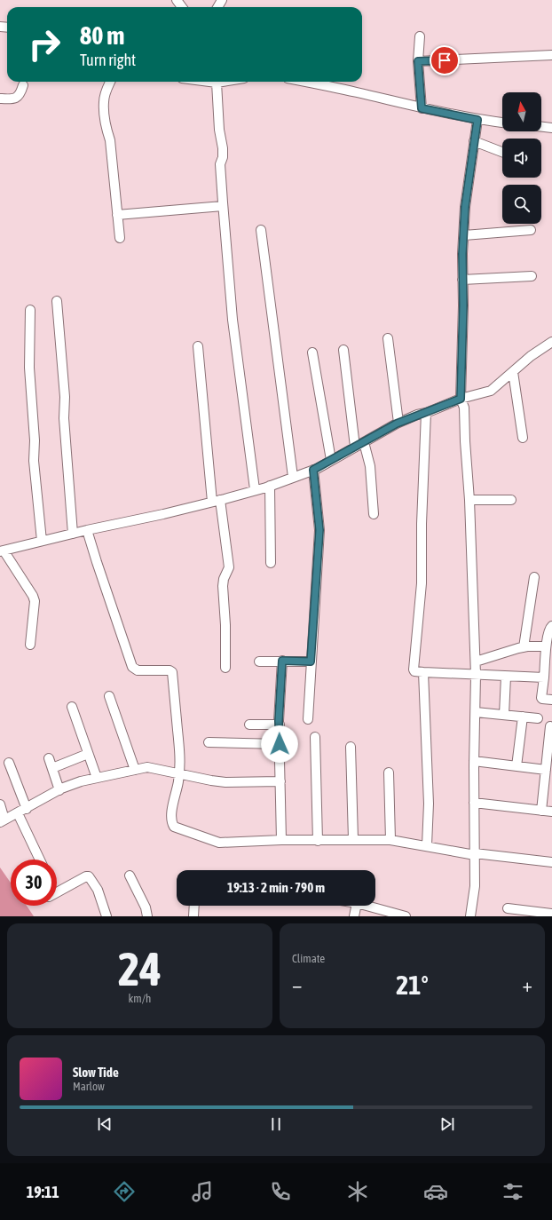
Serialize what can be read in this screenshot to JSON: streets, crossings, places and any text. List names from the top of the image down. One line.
{"north":"top","page":{"turn":["80 m","Turn right"],"limit":"30","trip":"19:13 · 2 min · 790 m","tile":[["24","km/h"],"Climate"],"heat":["−","21°","+"],"song":["Slow Tide","Marlow"],"tabs":"19:11"}}
